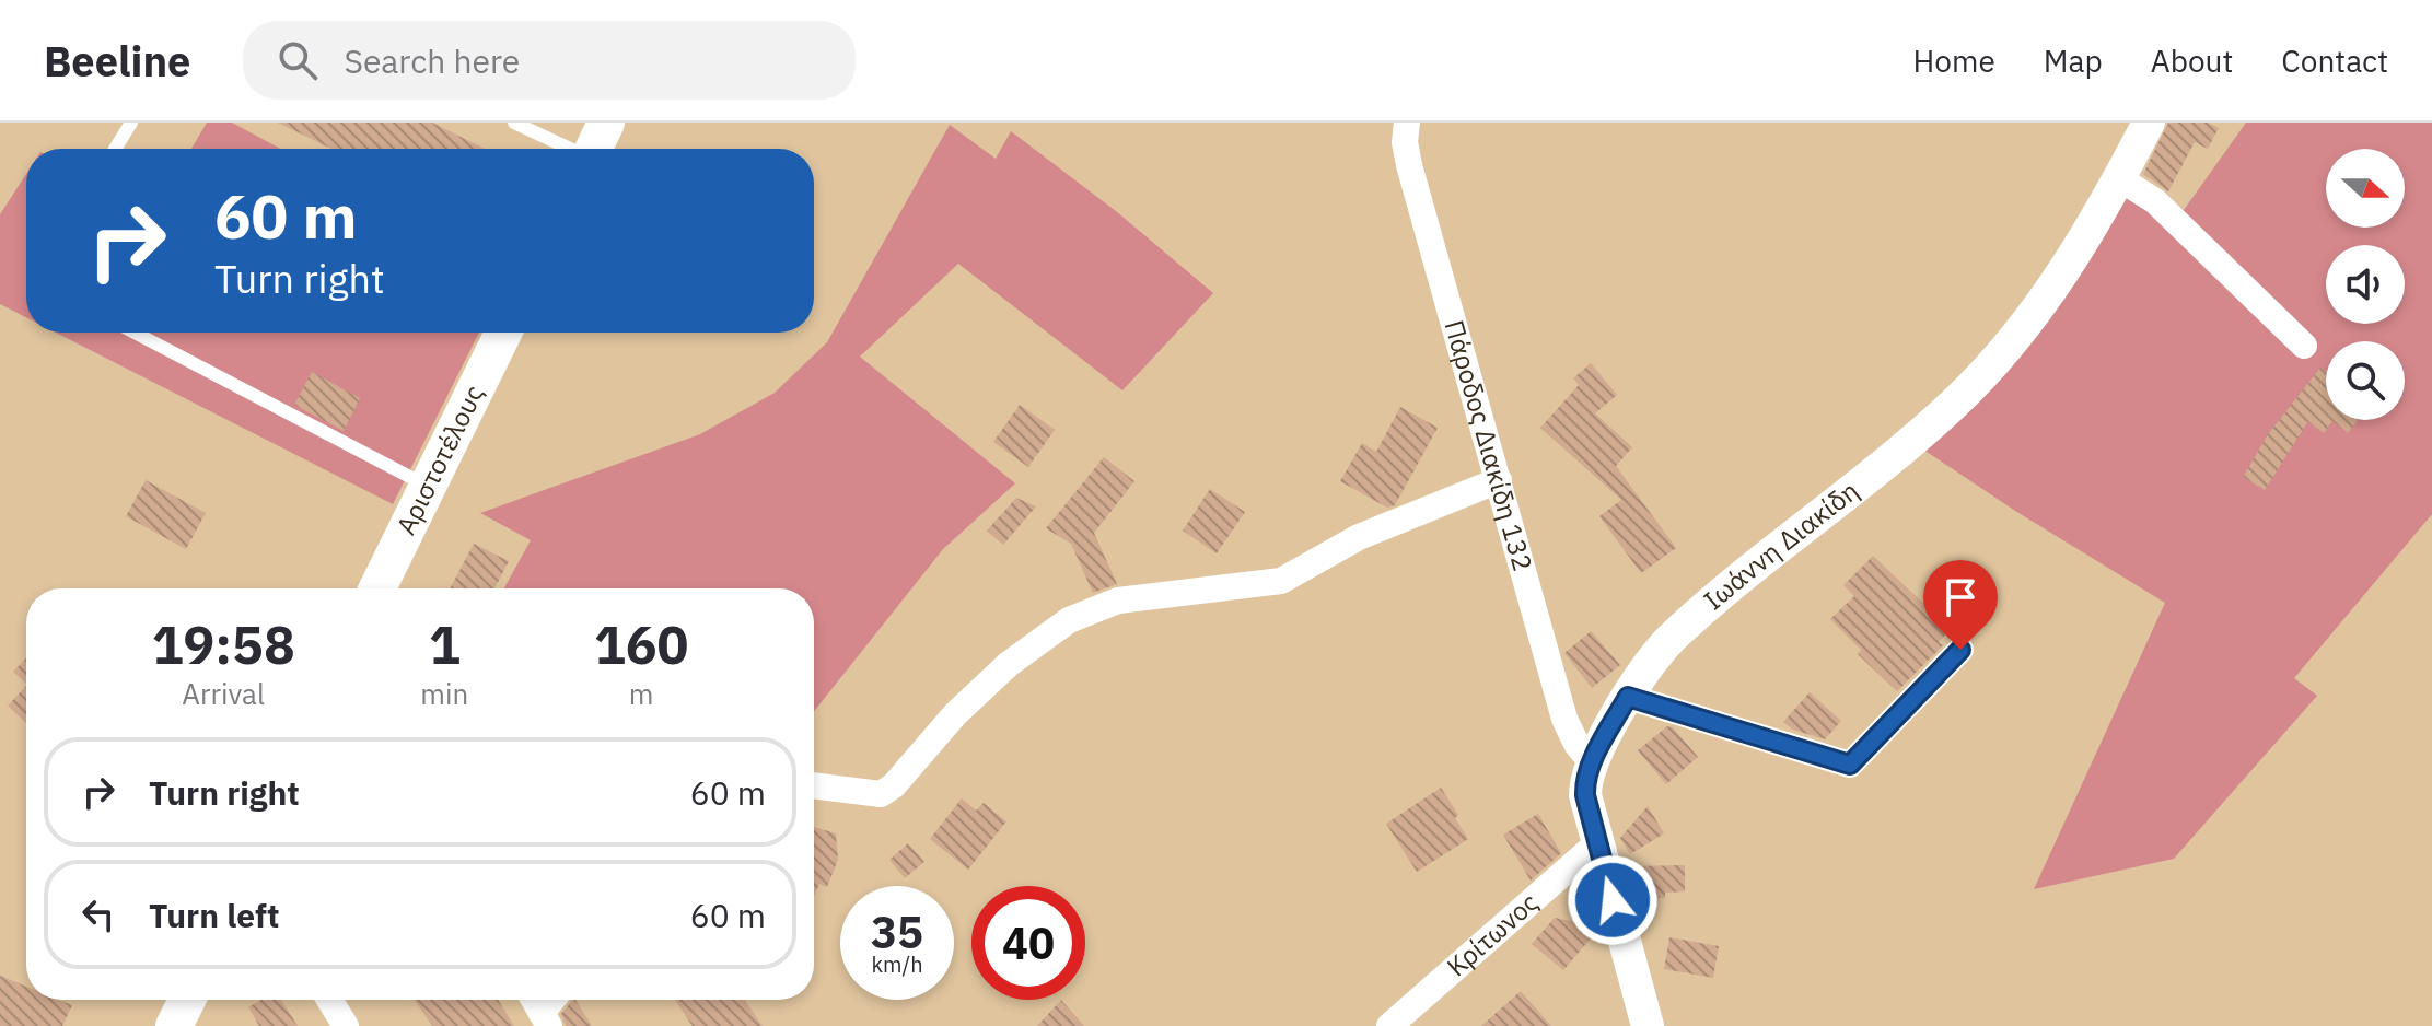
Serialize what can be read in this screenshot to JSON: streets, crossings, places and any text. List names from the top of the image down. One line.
{"streets":{"main road":["Αριστοτέλους"],"street":["Πάροδος Διακίδη 132","Ιωάννη Διακίδη","Κρίτωνος"]},"crossings":[["Πάροδος Διακίδη 132","Ιωάννη Διακίδη"],["Ιωάννη Διακίδη","Κρίτωνος"]],"north":"right","page":{"header":"Beeline","search":"Search here","nav":["Home","Map","About","Contact"],"turn":["60 m","Turn right"],"eta":["19:58","Arrival","1","min","160","m"],"list":[{"name":"Turn right","value":"60 m"},{"name":"Turn left","value":"60 m"}],"speed":"35 km/h","limit":"40"}}
